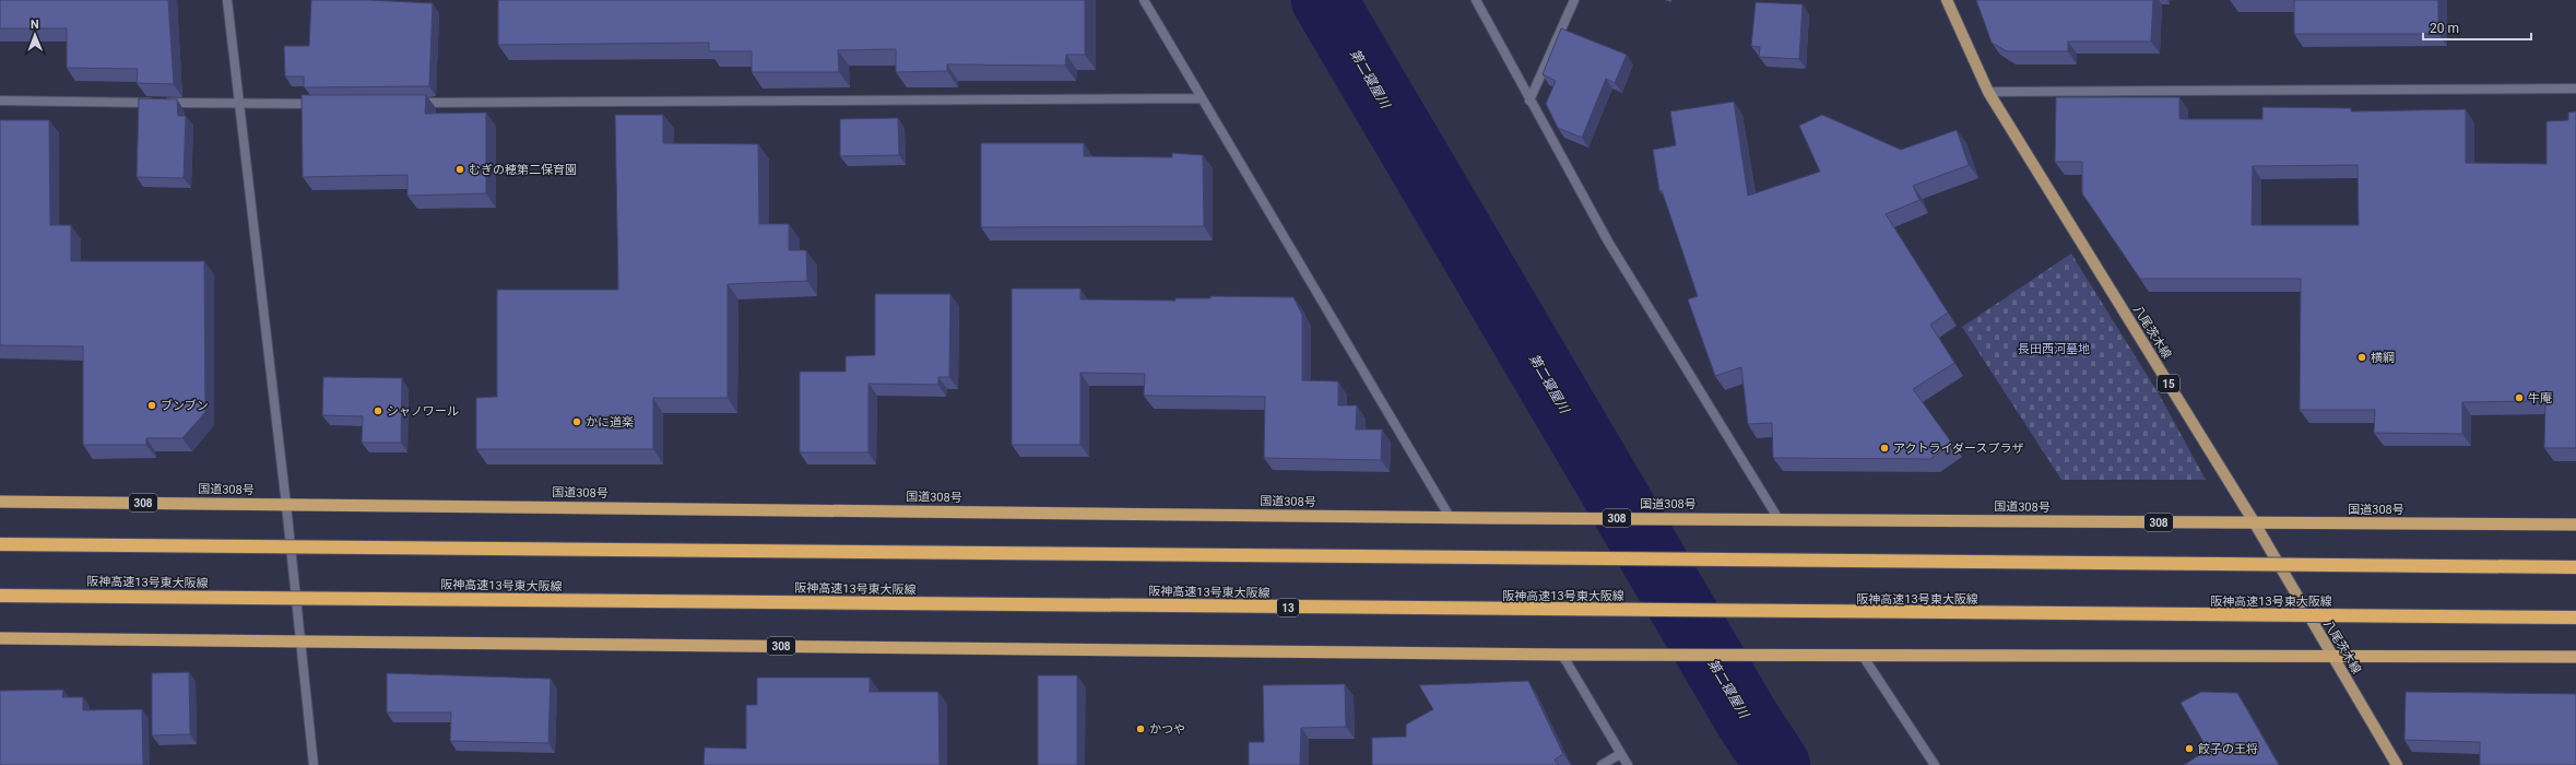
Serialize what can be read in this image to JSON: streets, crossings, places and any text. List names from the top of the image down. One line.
{"streets":{"highway":["国道308号","308","阪神高速13号東大阪線","13"],"main road":["八尾茨木線","15"]},"crossings":[["八尾茨木線","国道308号"],["八尾茨木線","308"]],"water":["第二寝屋川"],"parks":["長田西河墓地"],"places":["むぎの穂第二保育園","横綱","牛庵","ブンブン","シャノワール","かに道楽","アクトライダースプラザ","かつや","餃子の王将"],"scale_bar":"20 m","north":"top"}
